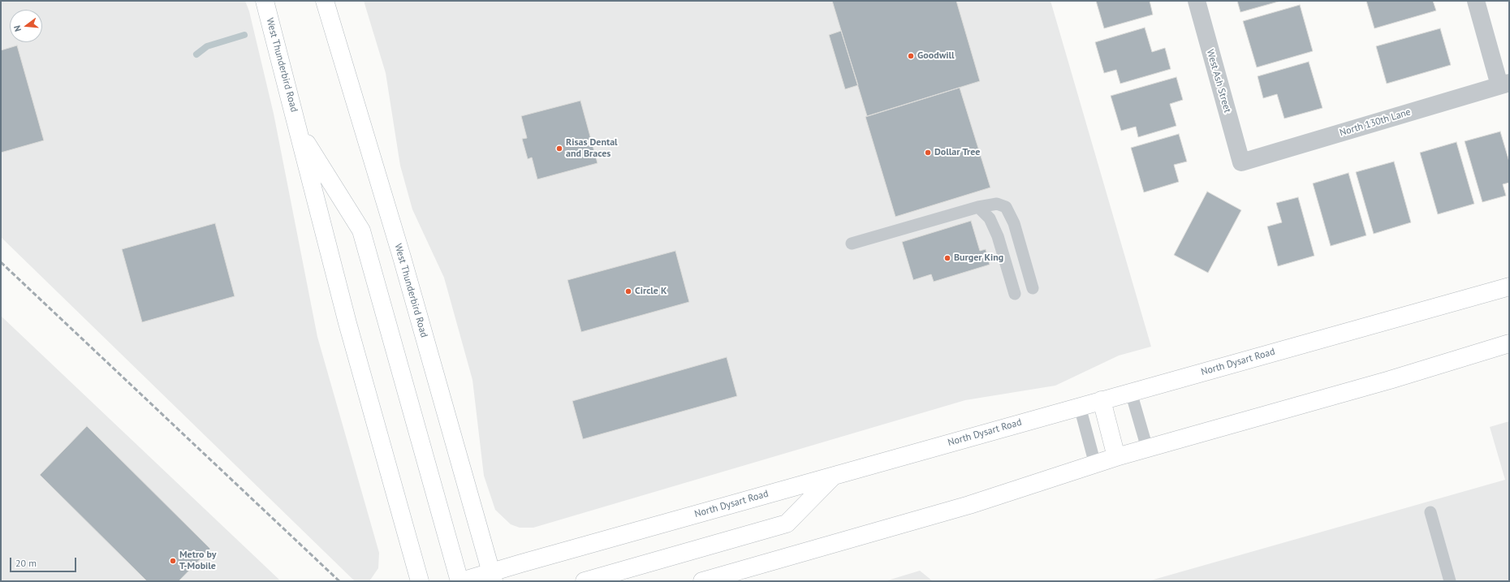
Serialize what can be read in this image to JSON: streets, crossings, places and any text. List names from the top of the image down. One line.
{"streets":{"main road":["West Thunderbird Road","North Dysart Road"],"street":["West Ash Street","North 130th Lane"]},"crossings":[["West Thunderbird Road","North Dysart Road"],["West Ash Street","North 130th Lane"]],"places":["Goodwill","Risas Dental and Braces","Dollar Tree","Burger King","Circle K","Metro by T-Mobile"],"scale_bar":"20 m","north":"left"}
